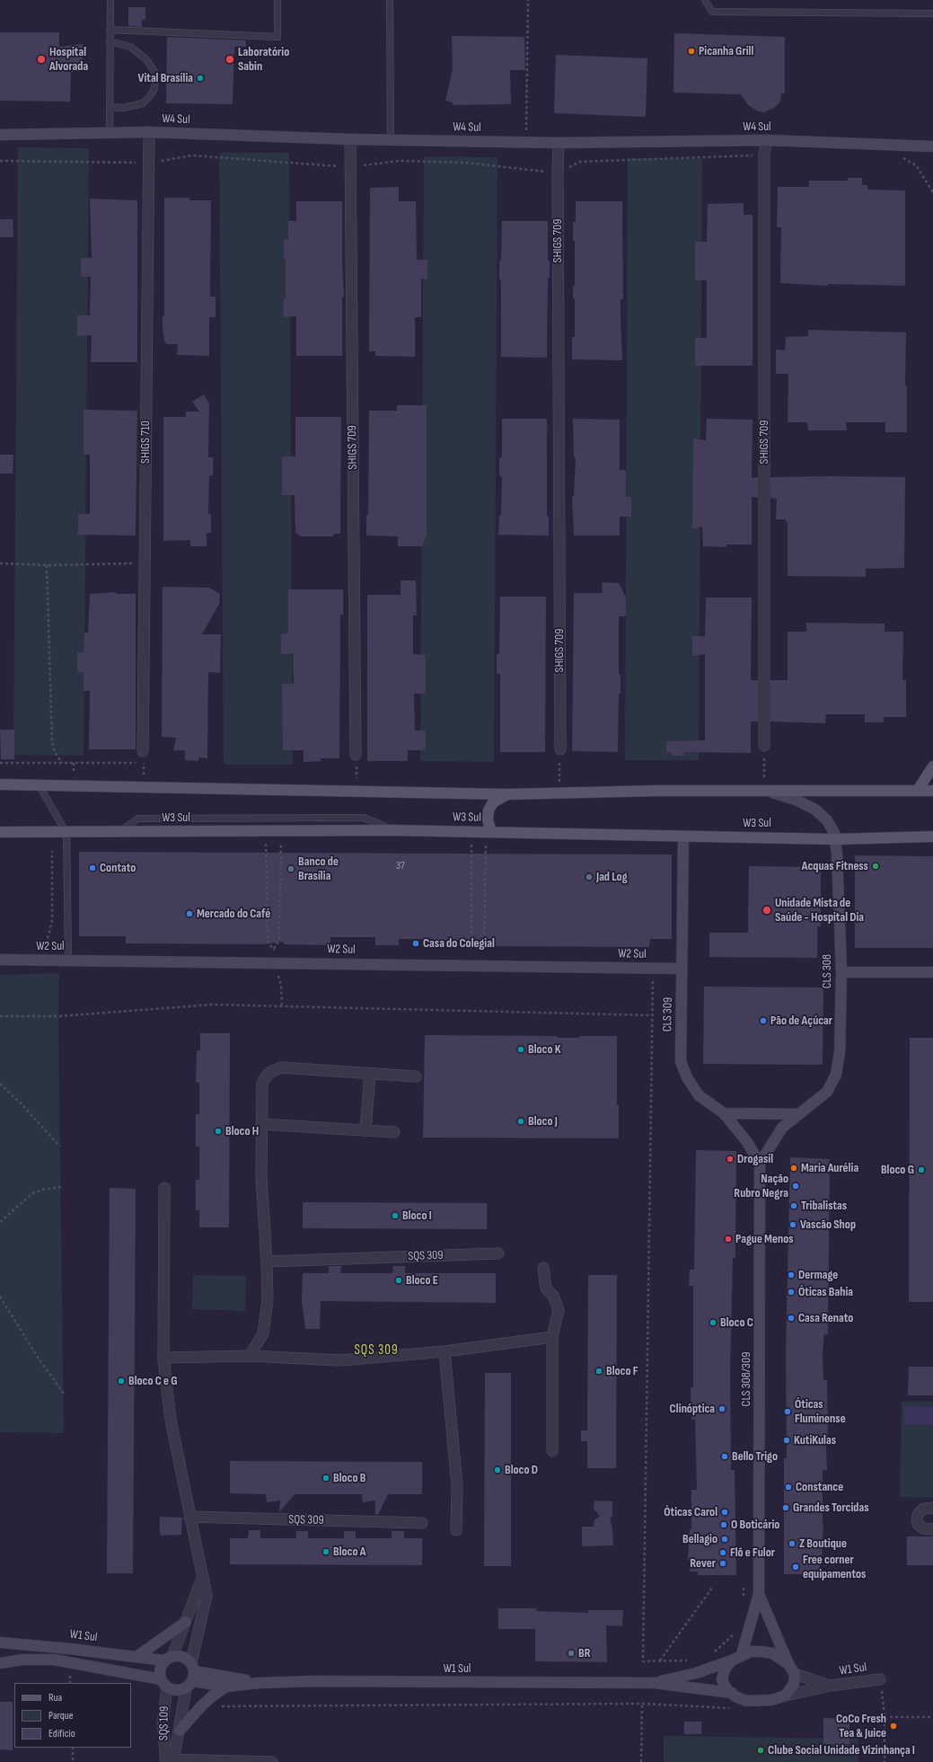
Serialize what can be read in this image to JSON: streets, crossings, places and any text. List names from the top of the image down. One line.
{"streets":{"main road":["W3 Sul"],"street":["W4 Sul","SHIGS 709","SHIGS 710","W2 Sul","CLS 308","CLS 309","SQS 309","CLS 308/309","W1 Sul","SQS 109"]},"crossings":[["W4 Sul","SHIGS 709"],["W4 Sul","SHIGS 710"],["W3 Sul","CLS 308"],["W3 Sul","CLS 309"],["W2 Sul","CLS 309"],["CLS 308","CLS 309"],["CLS 308","CLS 308/309"],["CLS 309","CLS 308/309"],["CLS 308/309","W1 Sul"],["W1 Sul","SQS 109"]],"districts":["SQS 309"],"places":["Picanha Grill","Hospital Alvorada","Laboratório Sabin","Vital Brasília","Acquas Fitness","Contato","Banco de Brasília","Jad Log","Unidade Mista de Saúde - Hospital Dia","Mercado do Café","Casa do Colegial","Pão de Açúcar","Bloco K","Bloco J","Bloco H","Drogasil","Maria Aurélia","Bloco G","Nação Rubro Negra","Tribalistas","Bloco I","Vascão Shop","Pague Menos","Dermage","Bloco E","Óticas Bahia","Casa Renato","Bloco C","Bloco F","Bloco C e G","Clinóptica","Óticas Fluminense","KutiKulas","Bello Trigo","Bloco D","Bloco B","Constance","Grandes Torcidas","Óticas Carol","O Boticário","Bellagio","Z Boutique","Bloco A","Flô e Fulor","Rever","Free corner equipamentos","BR","CoCo Fresh Tea & Juice","Clube Social Unidade Vizinhança I"],"house_numbers":["37"],"legend":["Rua","Parque","Edifício"]}
